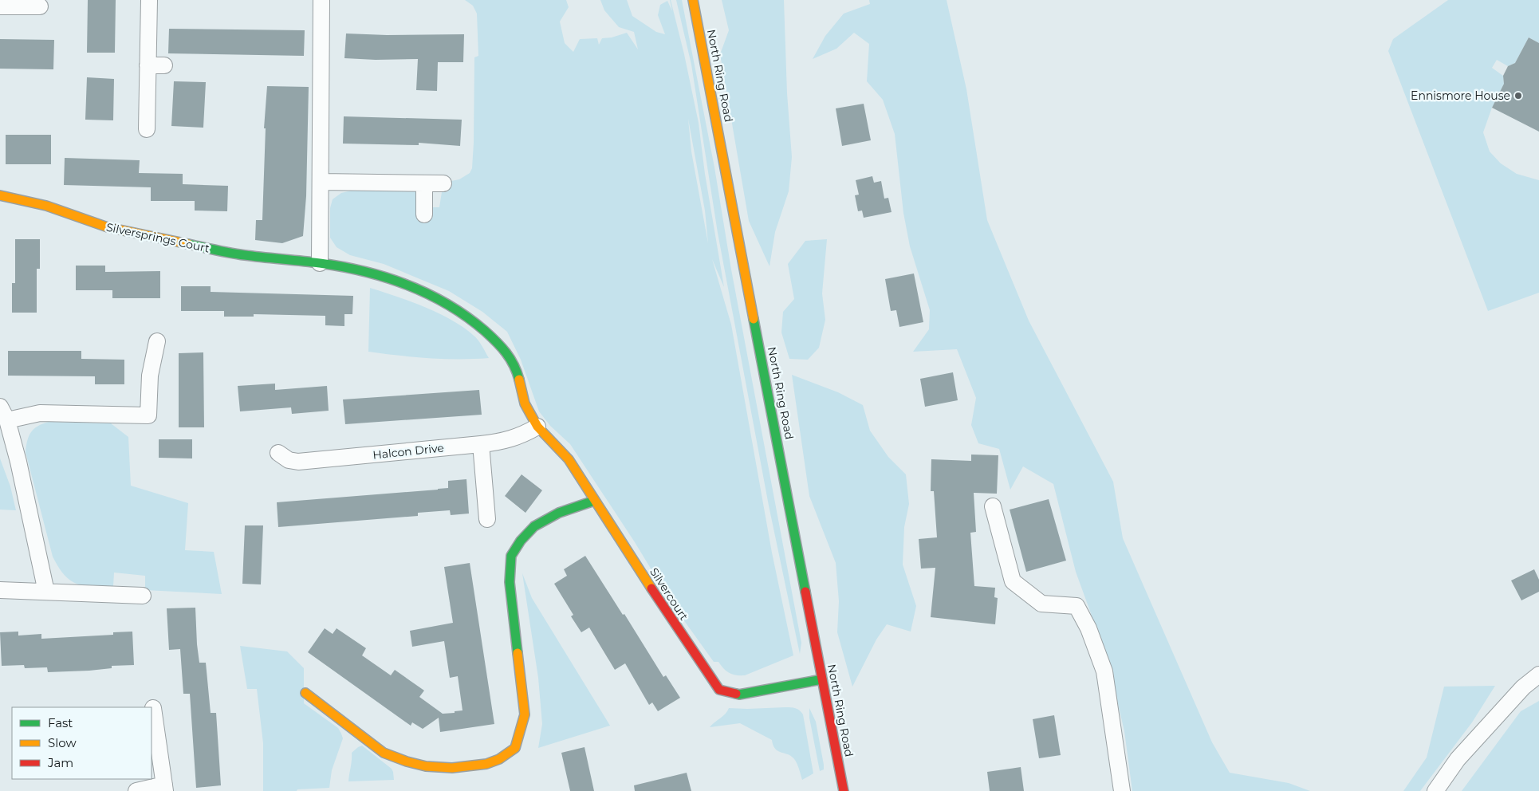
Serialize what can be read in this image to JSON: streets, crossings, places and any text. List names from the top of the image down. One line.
{"streets":{"street":["North Ring Road","Silversprings Court","Halcon Drive","Silvercourt"]},"crossings":[["North Ring Road","Silvercourt"],["Silversprings Court","Halcon Drive"],["Silversprings Court","Silvercourt"],["Halcon Drive","Silvercourt"]],"places":["Ennismore House"],"legend":["Fast","Slow","Jam"]}
